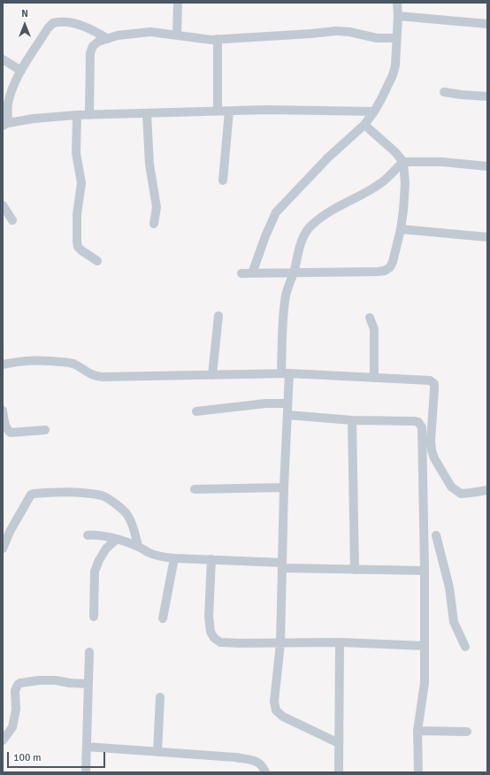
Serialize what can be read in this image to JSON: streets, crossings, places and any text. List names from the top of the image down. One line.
{"scale_bar":"100 m","north":"top"}
